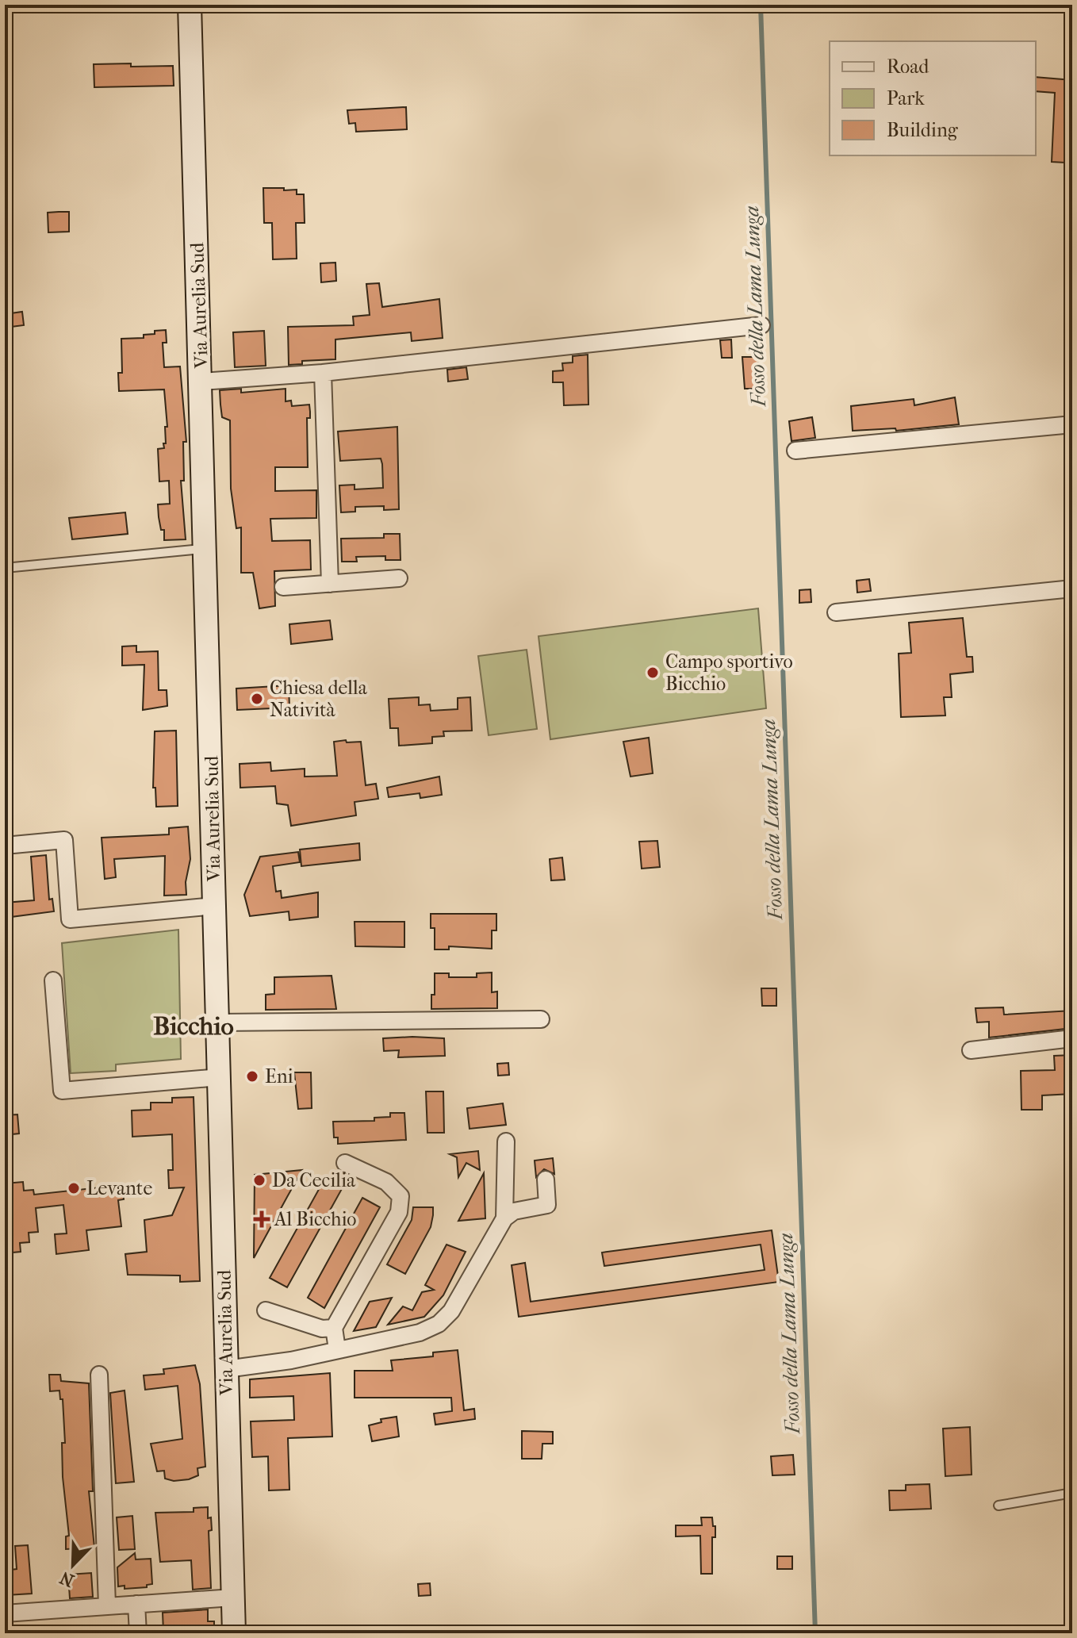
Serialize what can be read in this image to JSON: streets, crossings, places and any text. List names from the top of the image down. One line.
{"streets":{"main road":["Via Aurelia Sud"]},"districts":["Bicchio"],"water":["Fosso della Lama Lunga"],"places":{"other":["Campo sportivo Bicchio","Chiesa della Natività","Eni","Da Cecilia","Levante"],"health":["Al Bicchio"]},"legend":["Road","Park","Building"],"north":"bottom left"}
